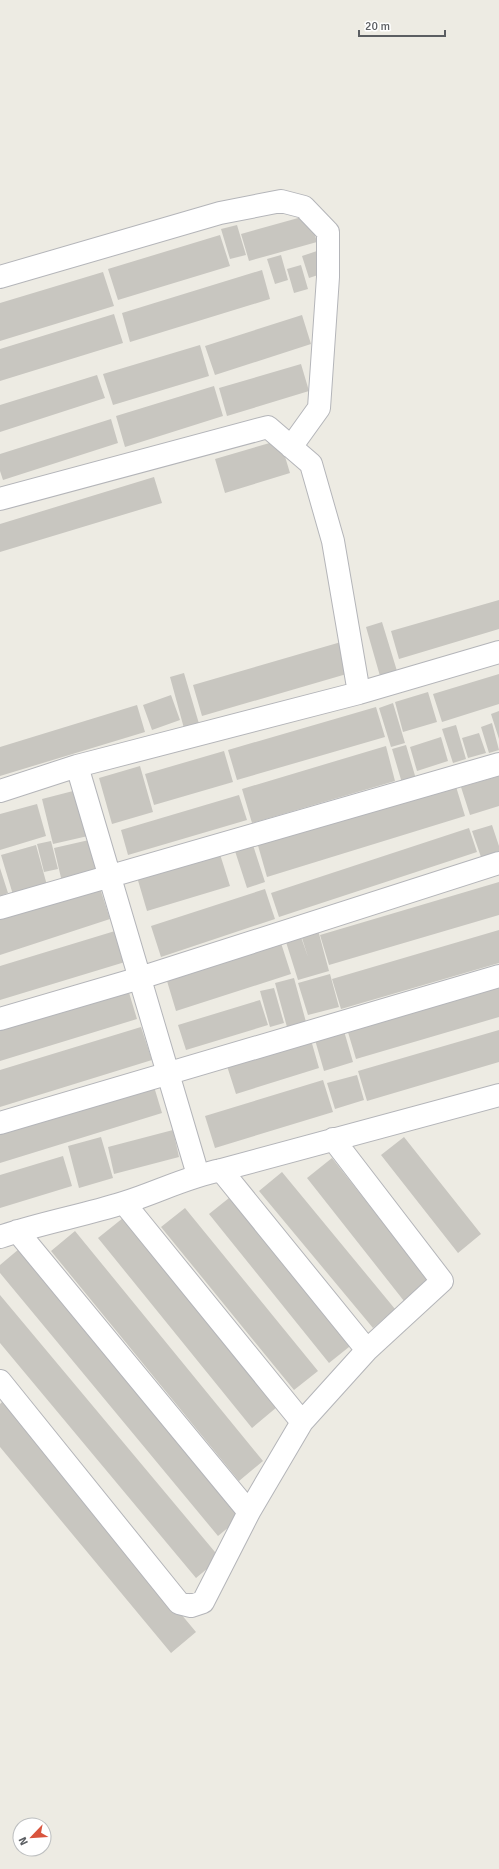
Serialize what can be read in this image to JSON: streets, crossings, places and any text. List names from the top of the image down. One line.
{"scale_bar":"20 m","north":"bottom left"}
